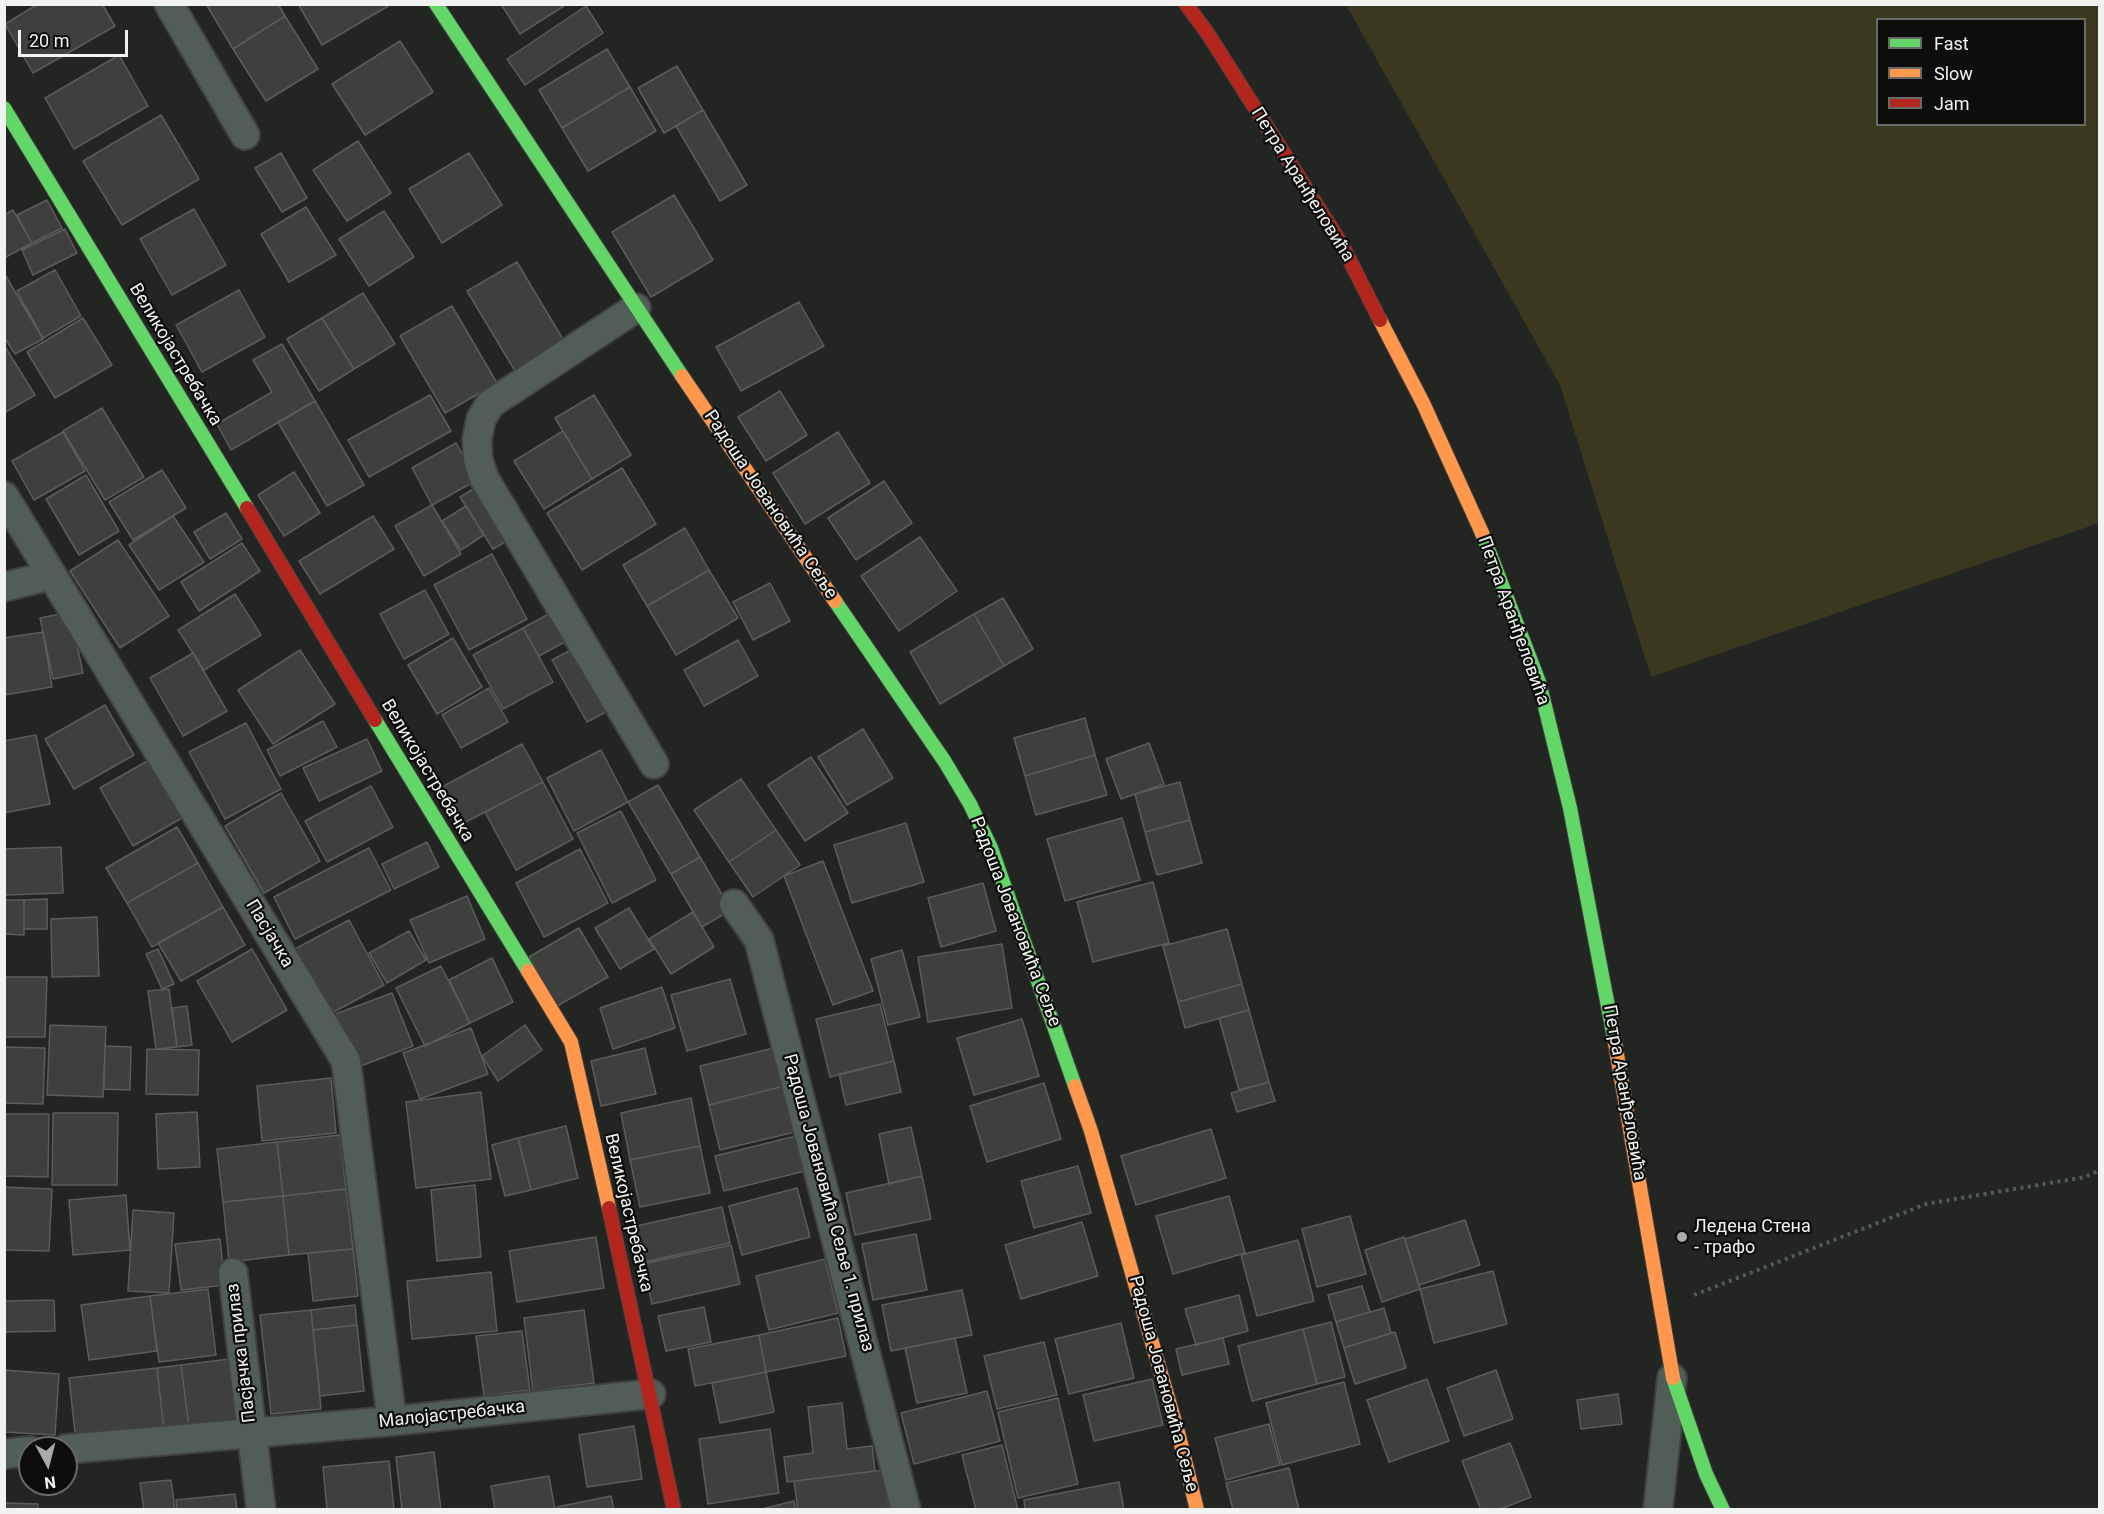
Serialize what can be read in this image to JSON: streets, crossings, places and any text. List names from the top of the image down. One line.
{"streets":{"street":["Петра Аранђеловића","Великојастребачка","Радоша Јовановића Сеље","Пасјачка","Радоша Јовановића Сеље 1. прилаз","Пасјачка прилаз","Малојастребачка"]},"crossings":[["Великојастребачка","Малојастребачка"],["Пасјачка","Малојастребачка"],["Пасјачка прилаз","Малојастребачка"]],"places":["Ледена Стена - трафо"],"legend":["Fast","Slow","Jam"],"scale_bar":"20 m","north":"bottom"}
